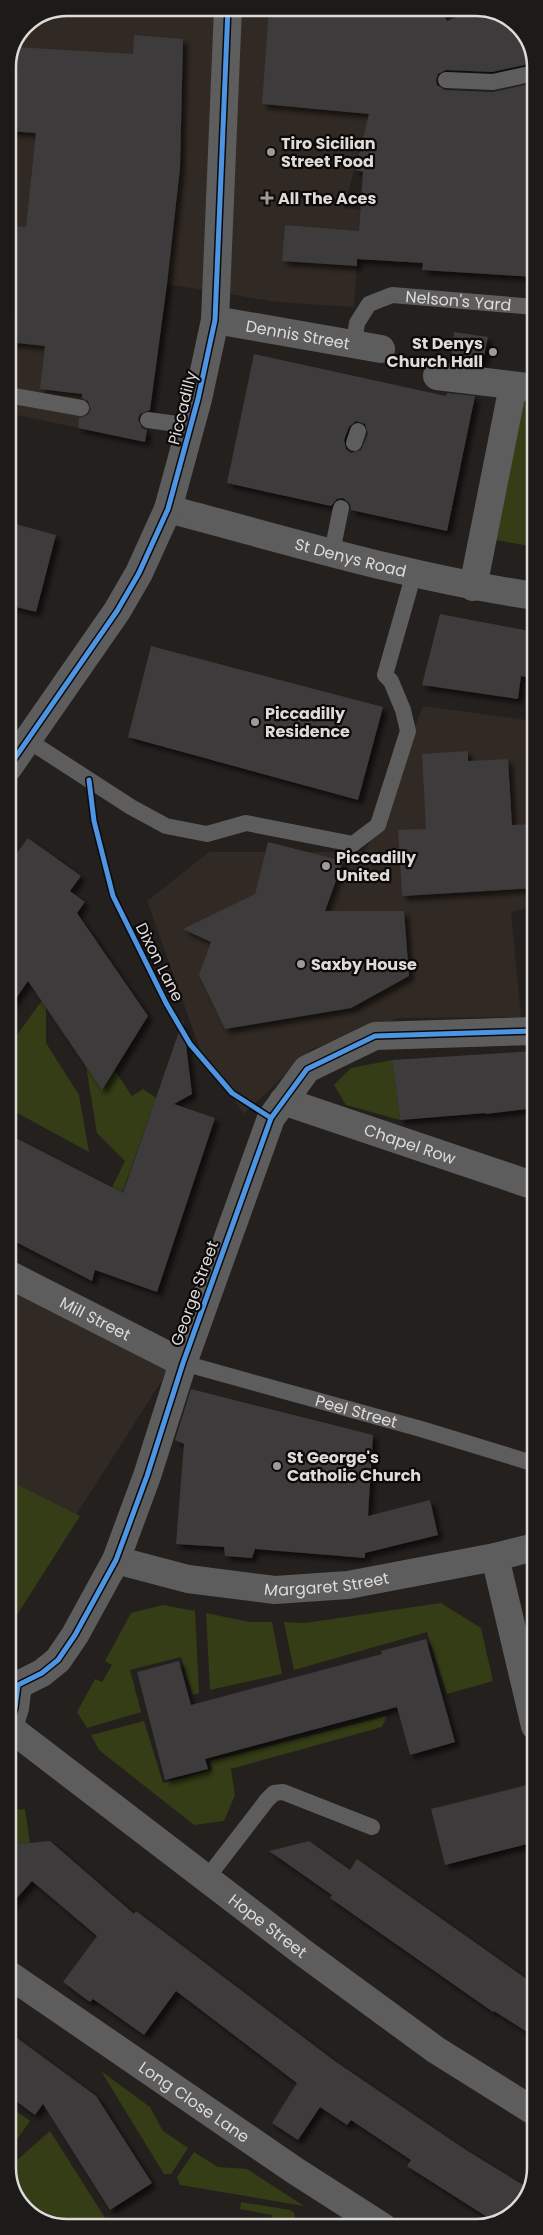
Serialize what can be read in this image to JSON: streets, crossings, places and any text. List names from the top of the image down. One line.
{"streets":{"street":["Dennis Street","Piccadilly","St Denys Road","Chapel Row","George Street","Mill Street","Margaret Street","Hope Street","Long Close Lane"],"lane":["Nelson's Yard","Peel Street"],"cycle path":["Dixon Lane"]},"crossings":[["Nelson's Yard","Dennis Street"],["Dennis Street","Piccadilly"],["Piccadilly","St Denys Road"],["Chapel Row","George Street"],["George Street","Mill Street"],["George Street","Peel Street"],["George Street","Margaret Street"],["Mill Street","Peel Street"]],"places":{"other":["Tiro Sicilian Street Food","St Denys Church Hall","Piccadilly Residence","Piccadilly United","Saxby House","St George's Catholic Church"],"health":["All The Aces"]}}
